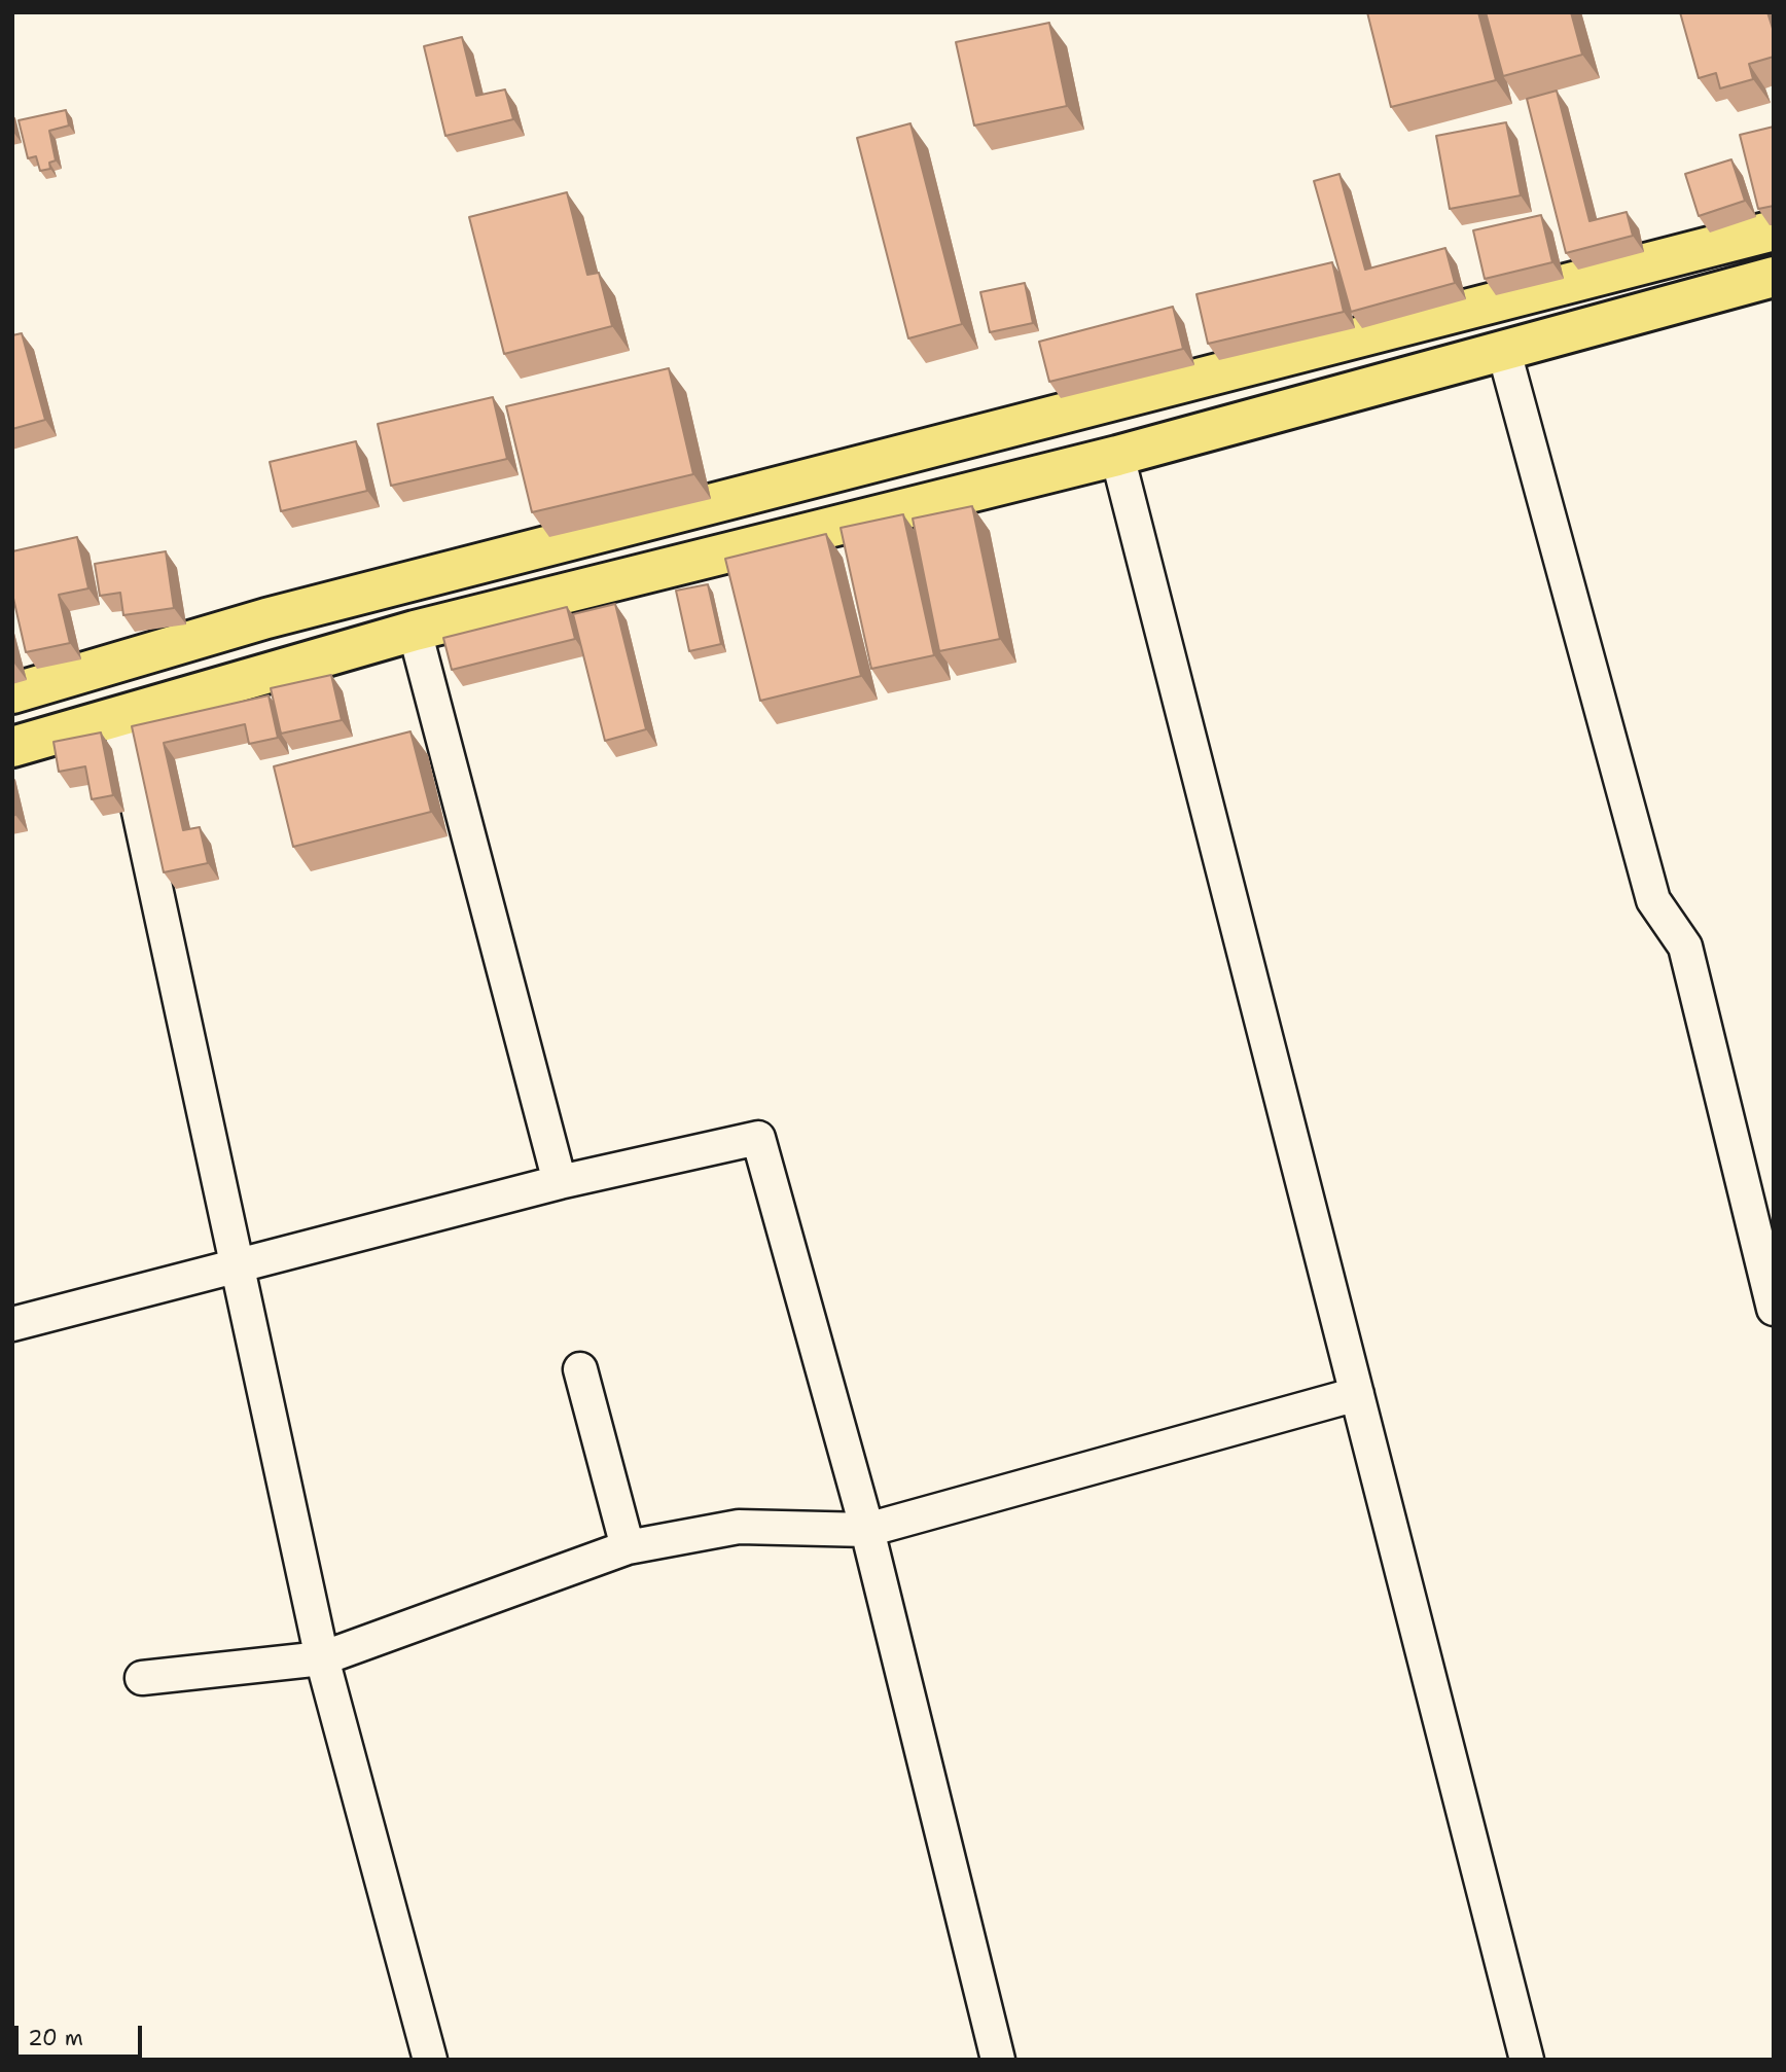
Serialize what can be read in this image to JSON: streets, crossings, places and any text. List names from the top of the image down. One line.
{"scale_bar":"20 m"}
